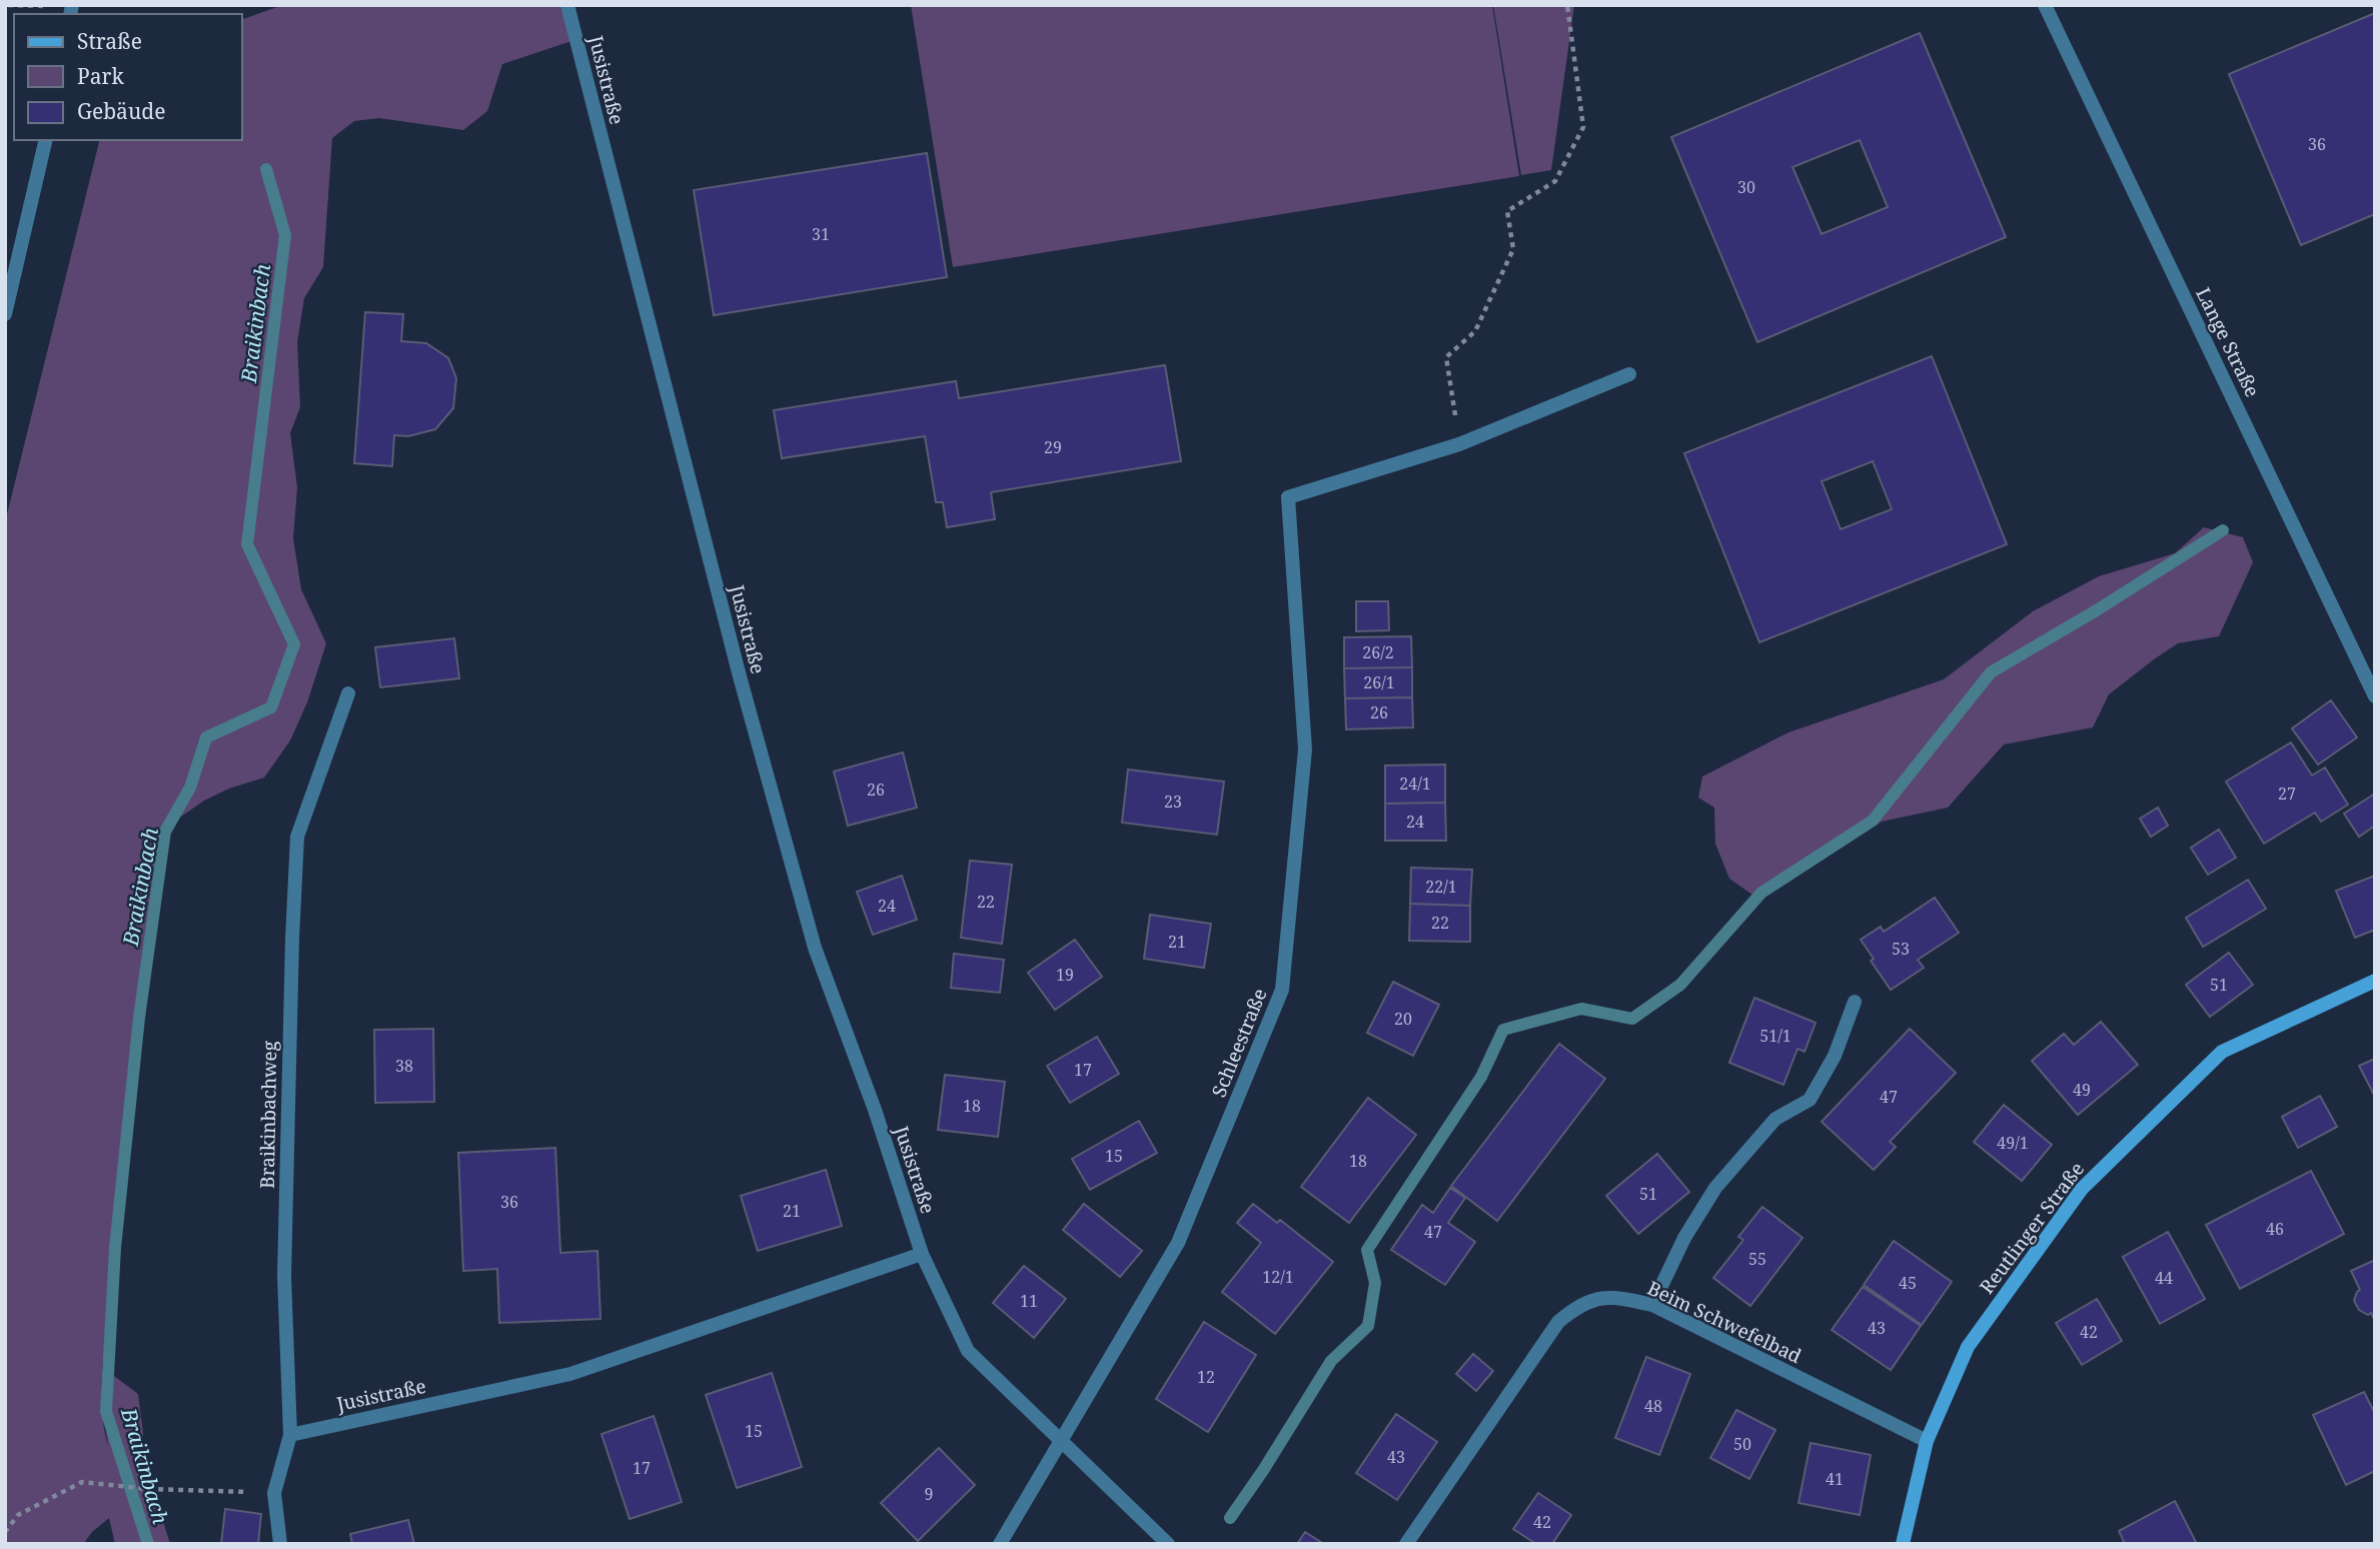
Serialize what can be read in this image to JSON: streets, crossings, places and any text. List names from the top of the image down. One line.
{"streets":{"main road":["Reutlinger Straße"],"street":["Jusistraße","Lange Straße","Schleestraße","Braikinbachweg","Beim Schwefelbad"]},"crossings":[["Jusistraße","Schleestraße"],["Jusistraße","Braikinbachweg"],["Reutlinger Straße","Beim Schwefelbad"]],"water":["Braikinbach"],"house_numbers":["36","30","31","29","26/2","26/1","26","24/1","26","27","23","24","22/1","22","24","22","21","53","19","51","20","51/1","38","17","49","47","18","49/1","15","18","51","36","21","46","47","55","12/1","44","45","11","43","42","12","48","15","50","43","17","41","9","42"],"legend":["Straße","Park","Gebäude"]}
